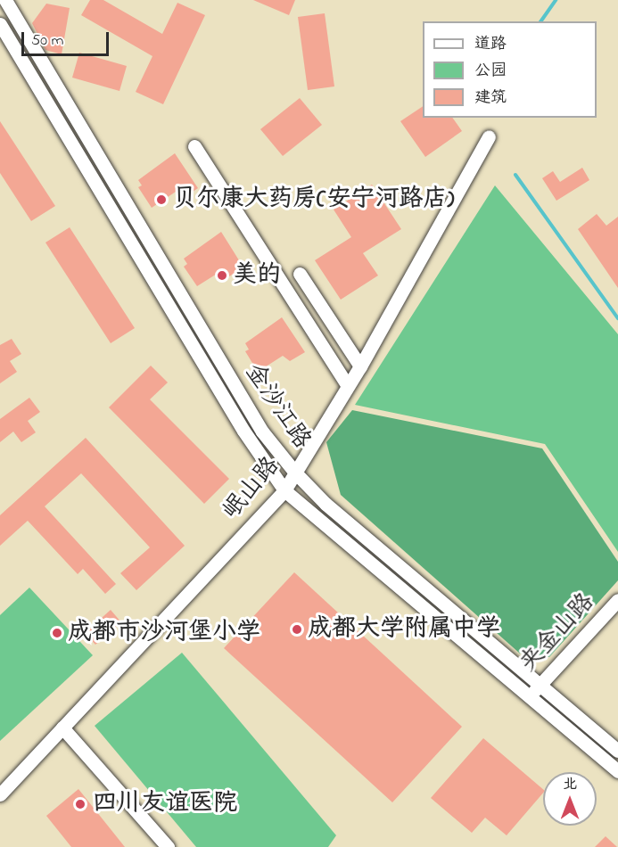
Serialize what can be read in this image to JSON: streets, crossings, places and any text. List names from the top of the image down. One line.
{"streets":{"street":["金沙江路","岷山路","夹金山路"]},"crossings":[["金沙江路","岷山路"],["金沙江路","夹金山路"]],"places":["贝尔康大药房(安宁河路店)","美的","成都大学附属中学","成都市沙河堡小学","四川友谊医院"],"legend":["道路","公园","建筑"],"scale_bar":"50 m","north":"top"}
